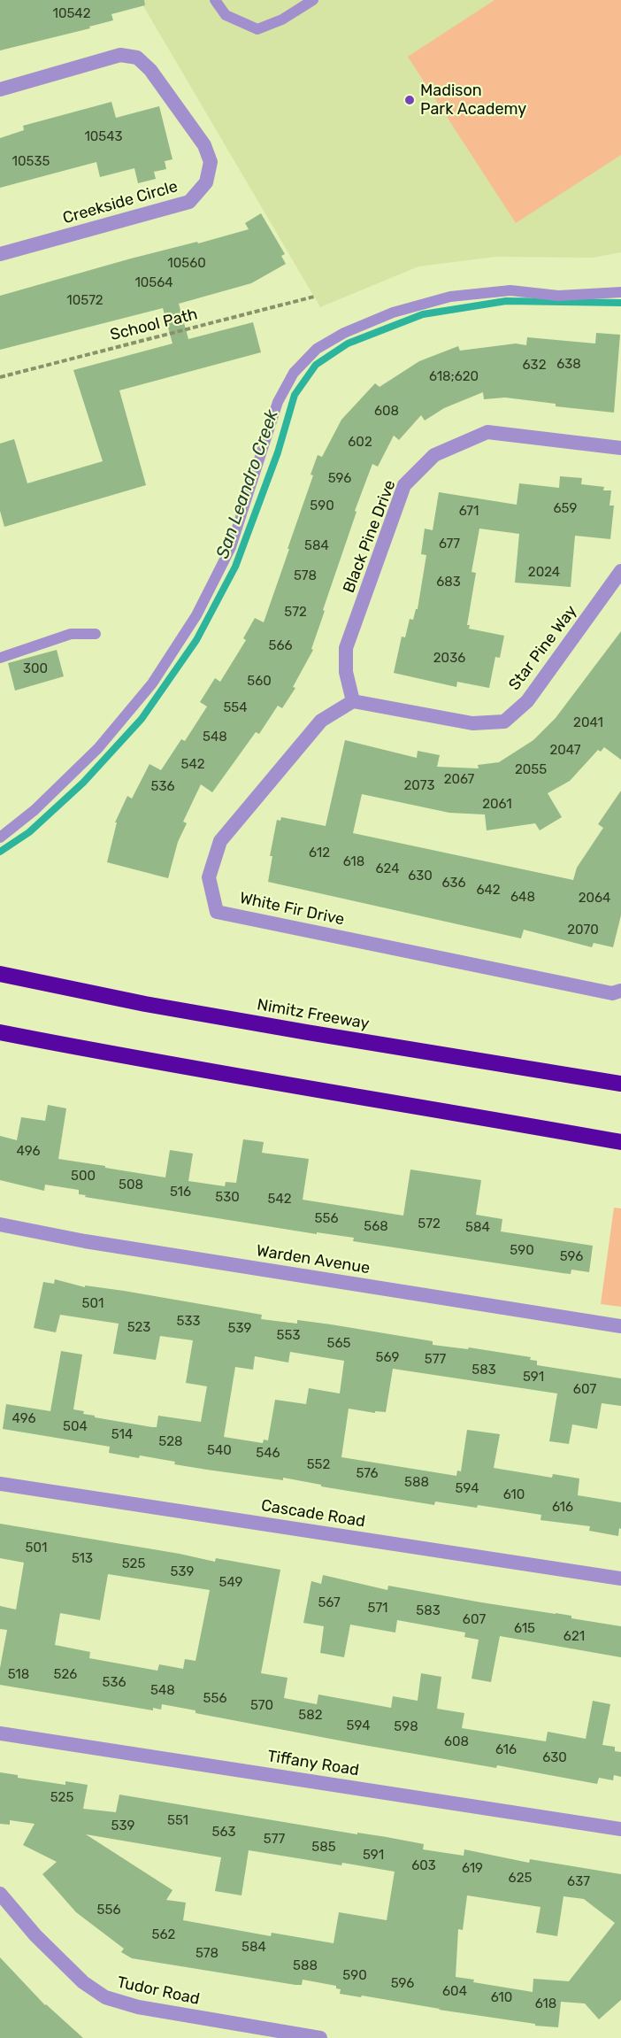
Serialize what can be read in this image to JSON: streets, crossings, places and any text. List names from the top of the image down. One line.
{"streets":{"highway":["Nimitz Freeway"],"street":["Creekside Circle","Black Pine Drive","Star Pine Way","White Fir Drive","Warden Avenue","Cascade Road","Tiffany Road","Tudor Road"],"path":["School Path"]},"crossings":[["Black Pine Drive","Star Pine Way"],["Black Pine Drive","White Fir Drive"],["Star Pine Way","White Fir Drive"]],"water":["San Leandro Creek"],"places":["Madison Park Academy"],"house_numbers":["10542","10543","10535","10560","10564","10572","638","632","618;620","608","602","596","590","659","671","677","584","2024","578","683","572","566","2036","300","560","554","2041","548","2047","542","2055","2067","2073","536","2061","612","618","624","630","636","642","648","2064","2070","496","500","508","516","530","542","556","572","568","584","590","596","501","533","523","539","553","565","569","577","583","591","607","496","504","514","528","540","546","552","576","588","594","610","616","501","513","525","539","549","567","571","583","607","615","621","518","526","536","548","556","570","582","594","598","608","616","630","525","551","539","563","577","585","591","603","619","625","637","556","562","584","578","588","590","596","604","610","618"]}
